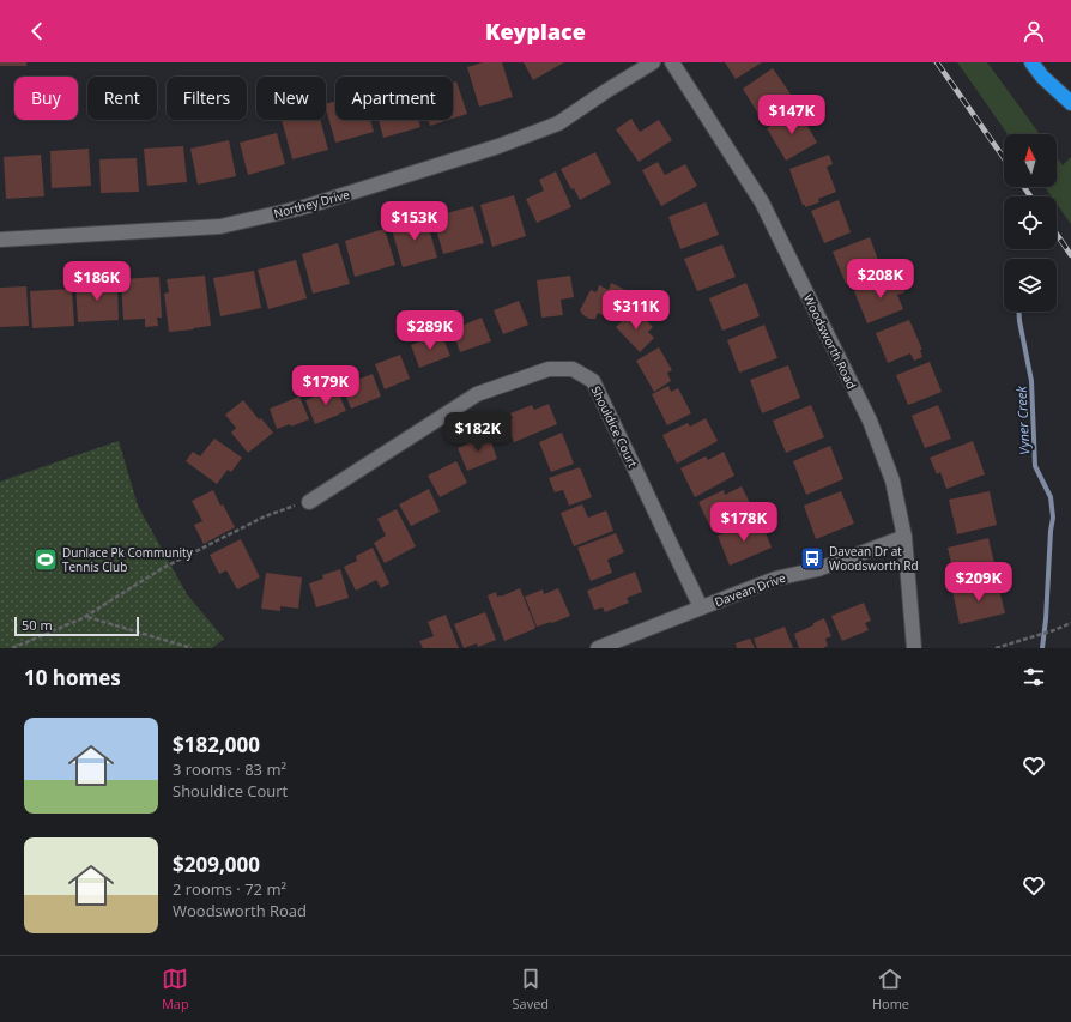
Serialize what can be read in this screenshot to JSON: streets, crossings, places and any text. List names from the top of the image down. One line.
{"streets":{"street":["Northey Drive","Woodsworth Road","Shouldice Court","Davean Drive"]},"crossings":[["Woodsworth Road","Davean Drive"],["Shouldice Court","Davean Drive"]],"water":["Vyner Creek"],"places":{"bus stop":["Davean Dr at Woodsworth Rd"],"sports":["Dunlace Pk Community Tennis Club"]},"scale_bar":"50 m","north":"top","page":{"header":"Keyplace","chip":["Buy","Rent","Filters","New","Apartment"],"price":["$147K","$153K","$208K","$186K","$311K","$289K","$179K","$182K","$178K","$209K"],"scale":"50 m","heading":"10 homes","list":[{"name":"$182,000","note":"3 rooms · 83 m² · Shouldice Court"},{"name":"$209,000","note":"2 rooms · 72 m² · Woodsworth Road"}],"tabs":["Map","Saved","Home"]}}
